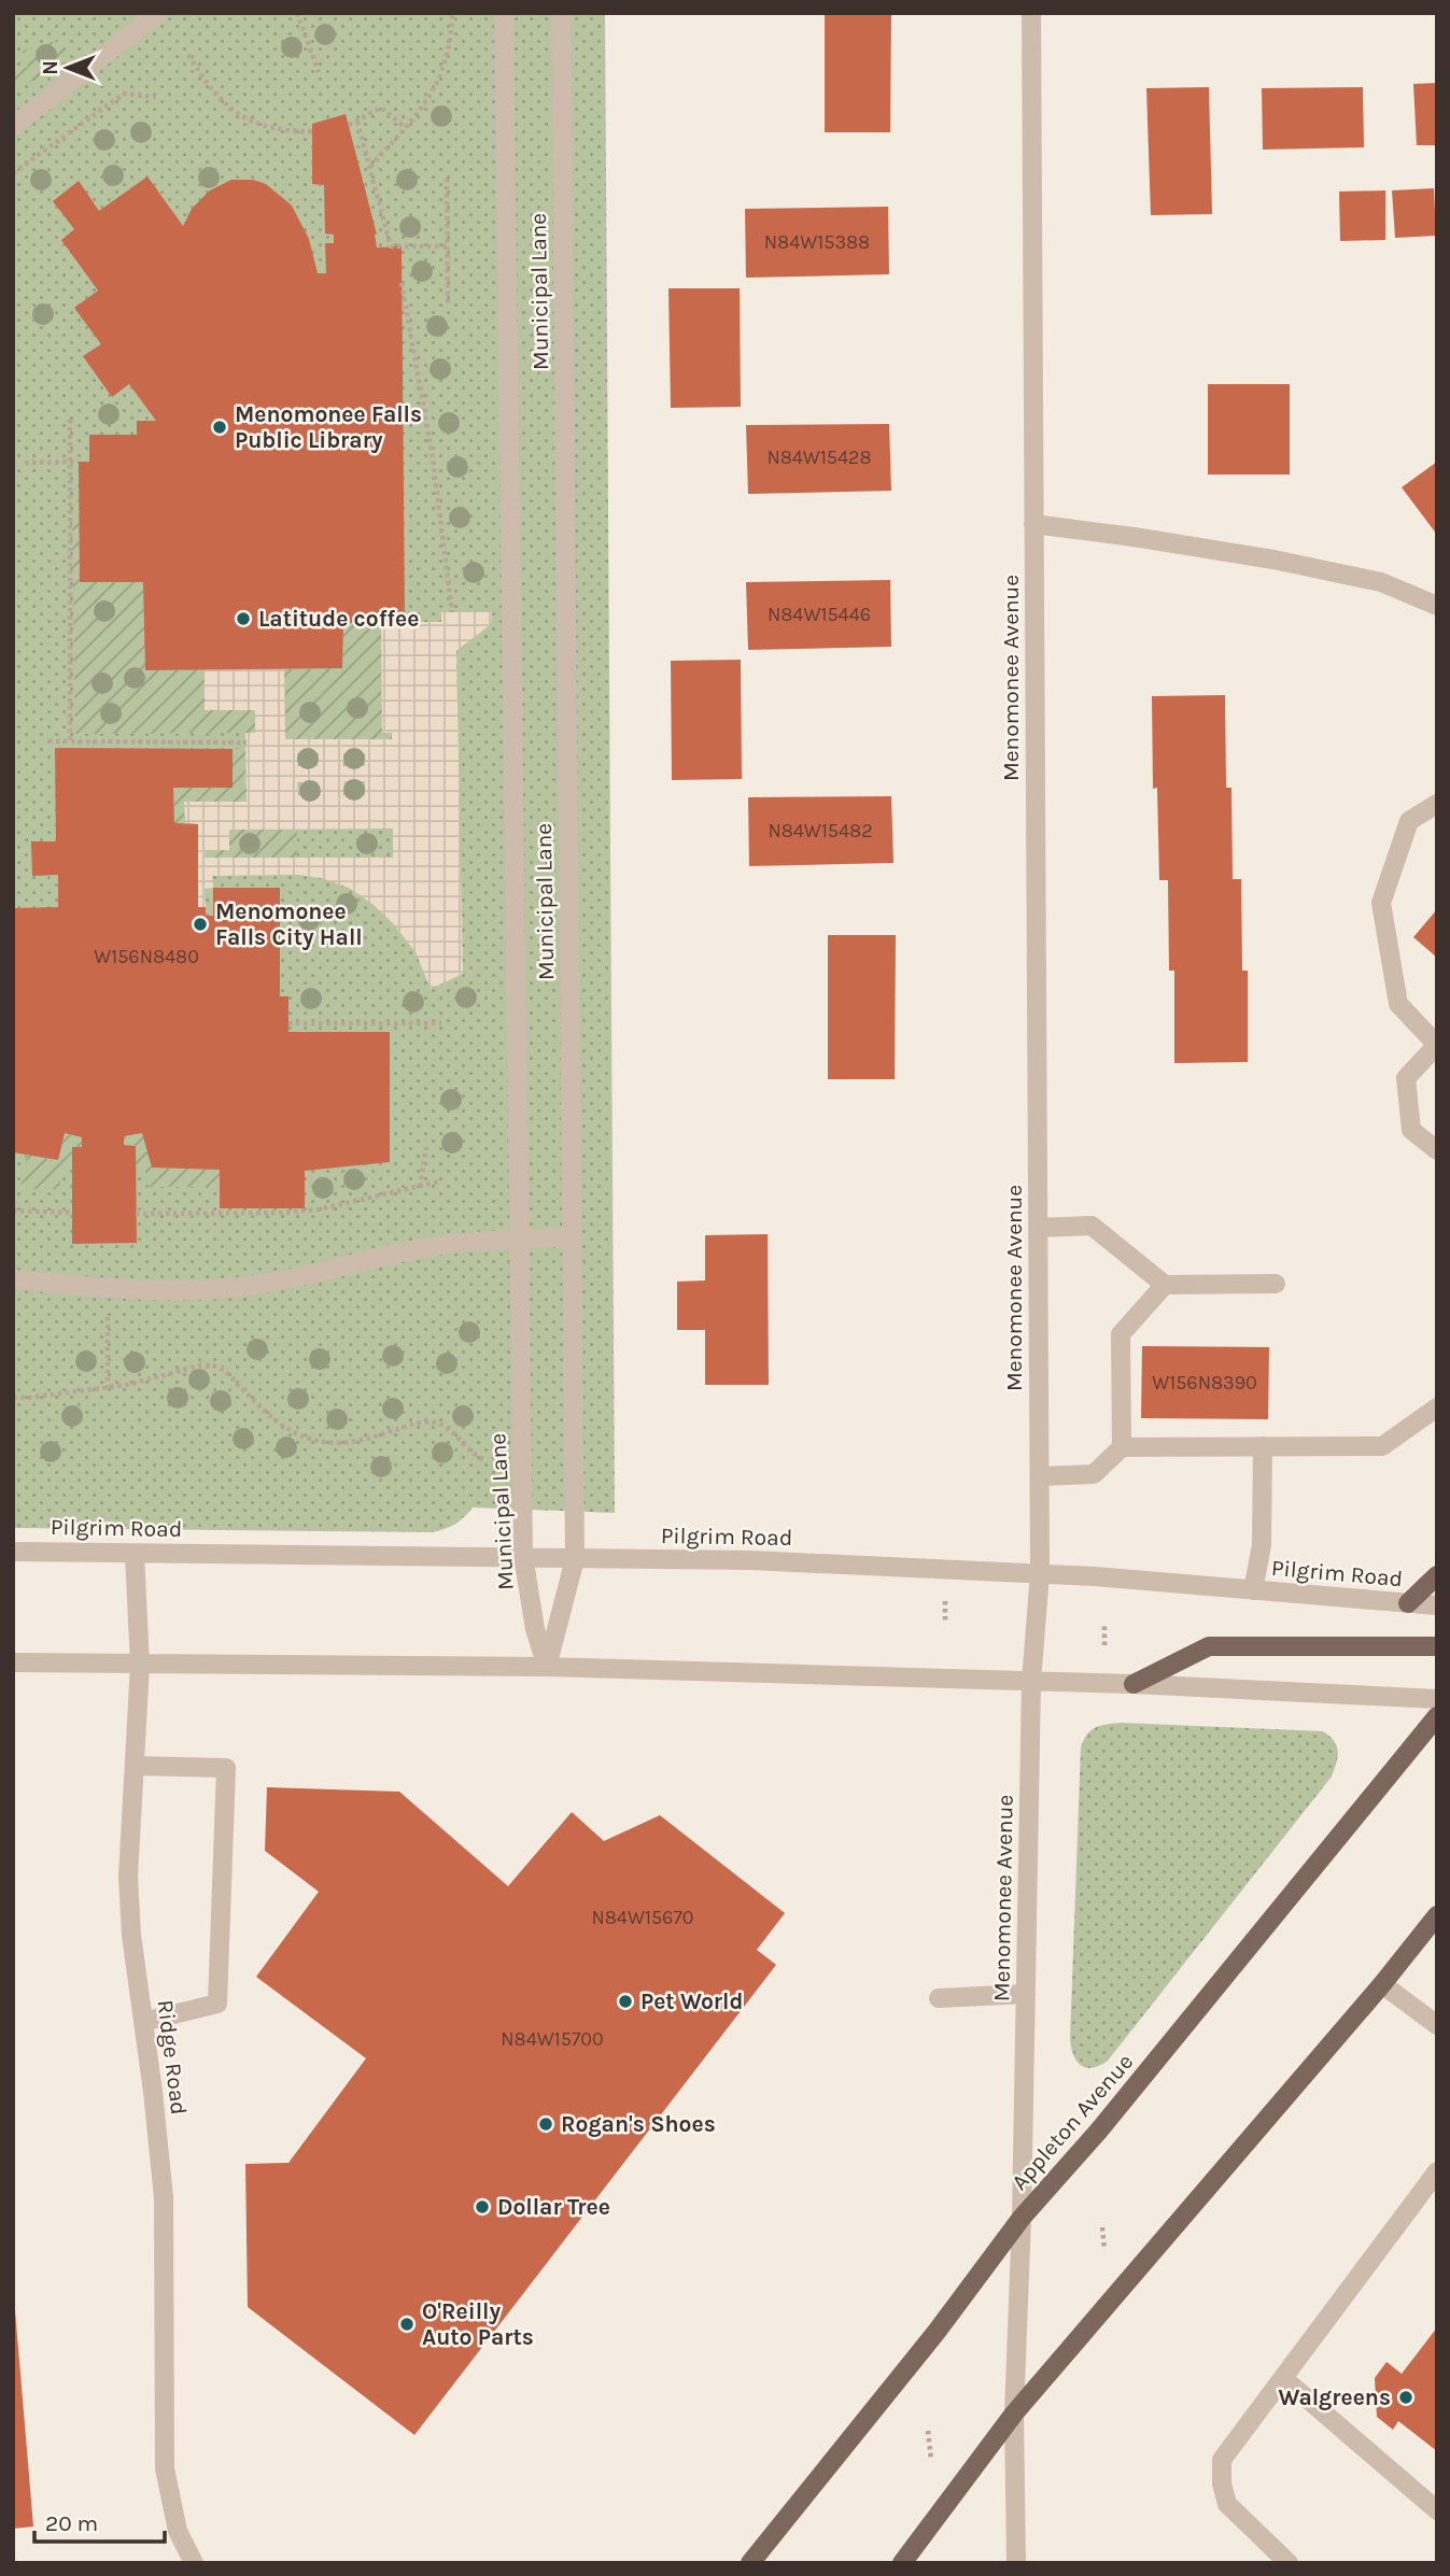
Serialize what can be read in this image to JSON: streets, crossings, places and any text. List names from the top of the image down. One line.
{"streets":{"main road":["Appleton Avenue"],"street":["Municipal Lane","Menomonee Avenue","Pilgrim Road","Ridge Road"]},"crossings":[["Municipal Lane","Pilgrim Road"],["Menomonee Avenue","Pilgrim Road"],["Menomonee Avenue","Appleton Avenue"],["Pilgrim Road","Ridge Road"]],"places":["Menomonee Falls Public Library","Latitude coffee","Menomonee Falls City Hall","Pet World","Rogan's Shoes","Dollar Tree","O'Reilly Auto Parts","Walgreens"],"house_numbers":["N84W15388","N84W15428","N84W15446","N84W15482","W156N8480","W156N8390","N84W15670","N84W15700"],"scale_bar":"20 m","north":"left"}
